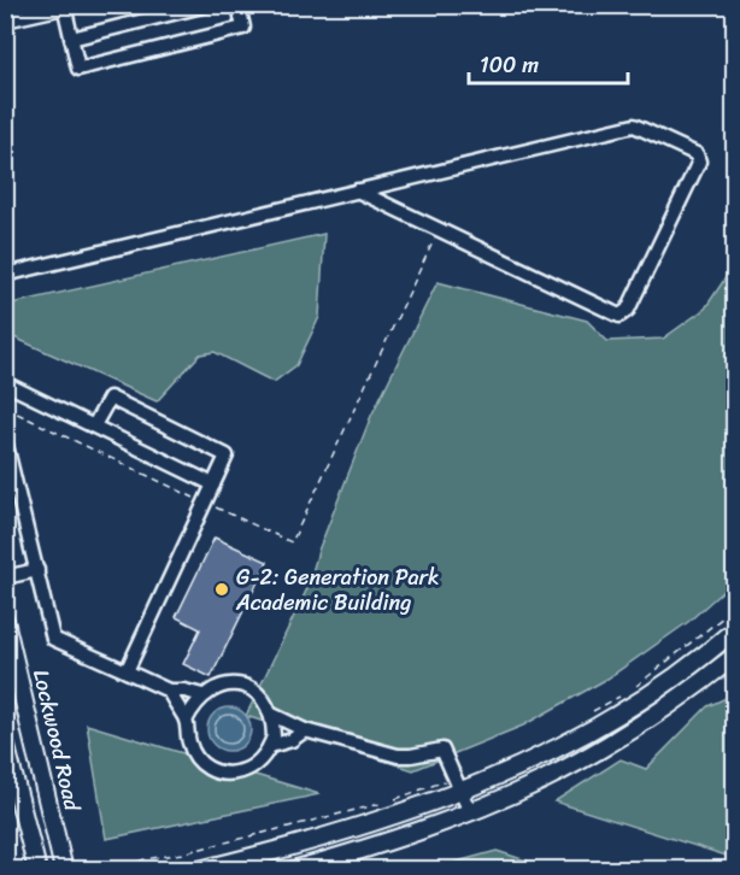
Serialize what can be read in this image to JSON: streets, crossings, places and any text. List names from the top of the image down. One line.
{"streets":{"main road":["Lockwood Road"]},"places":["G-2: Generation Park Academic Building"],"scale_bar":"100 m"}
